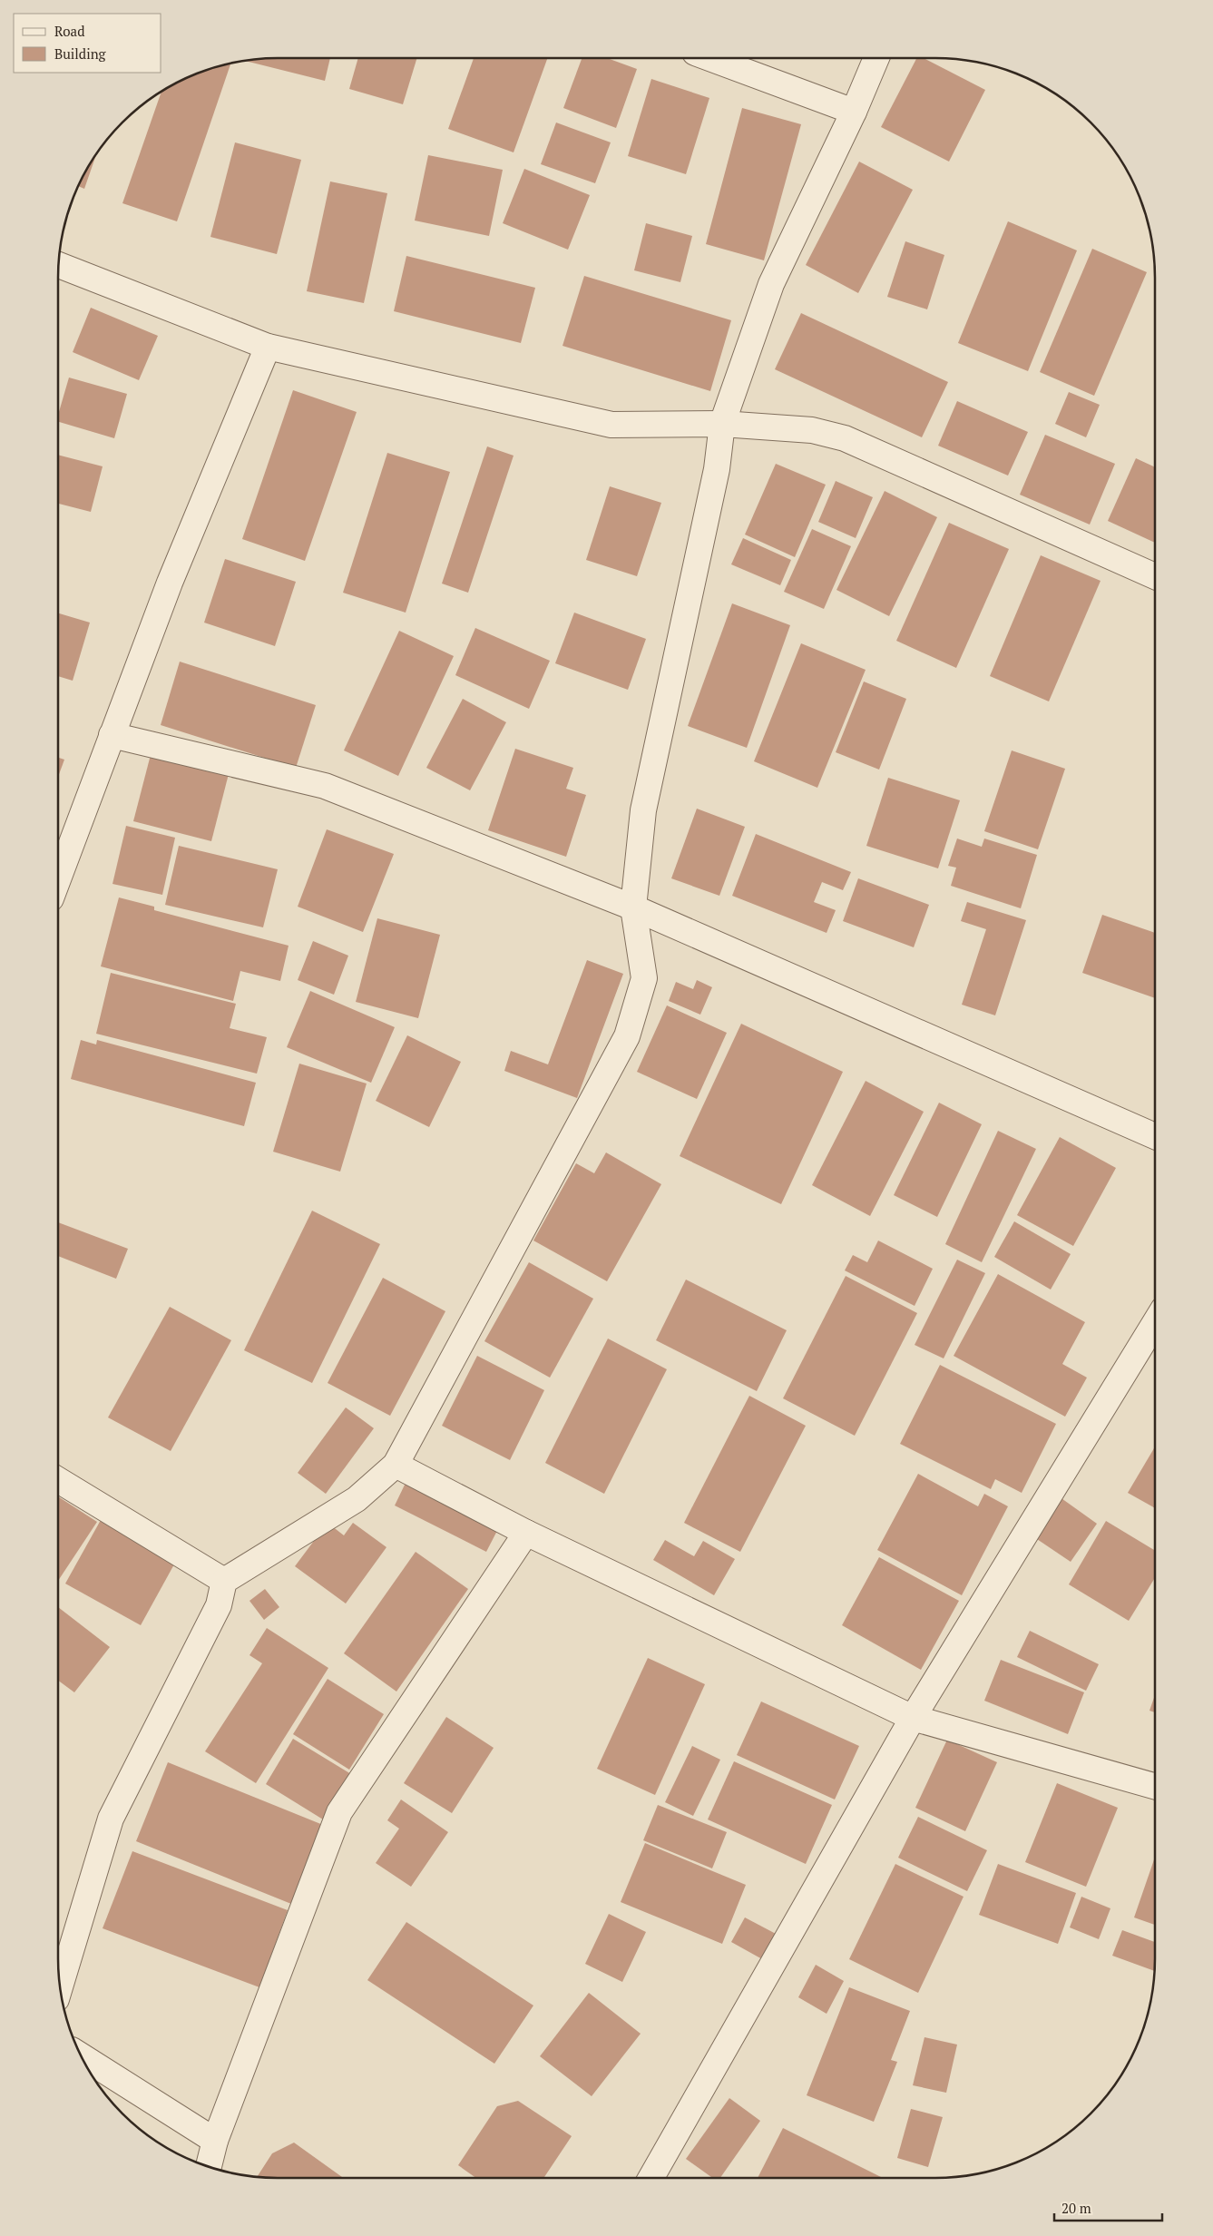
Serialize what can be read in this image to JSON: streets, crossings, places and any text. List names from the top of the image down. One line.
{"legend":["Road","Building"],"scale_bar":"20 m"}
